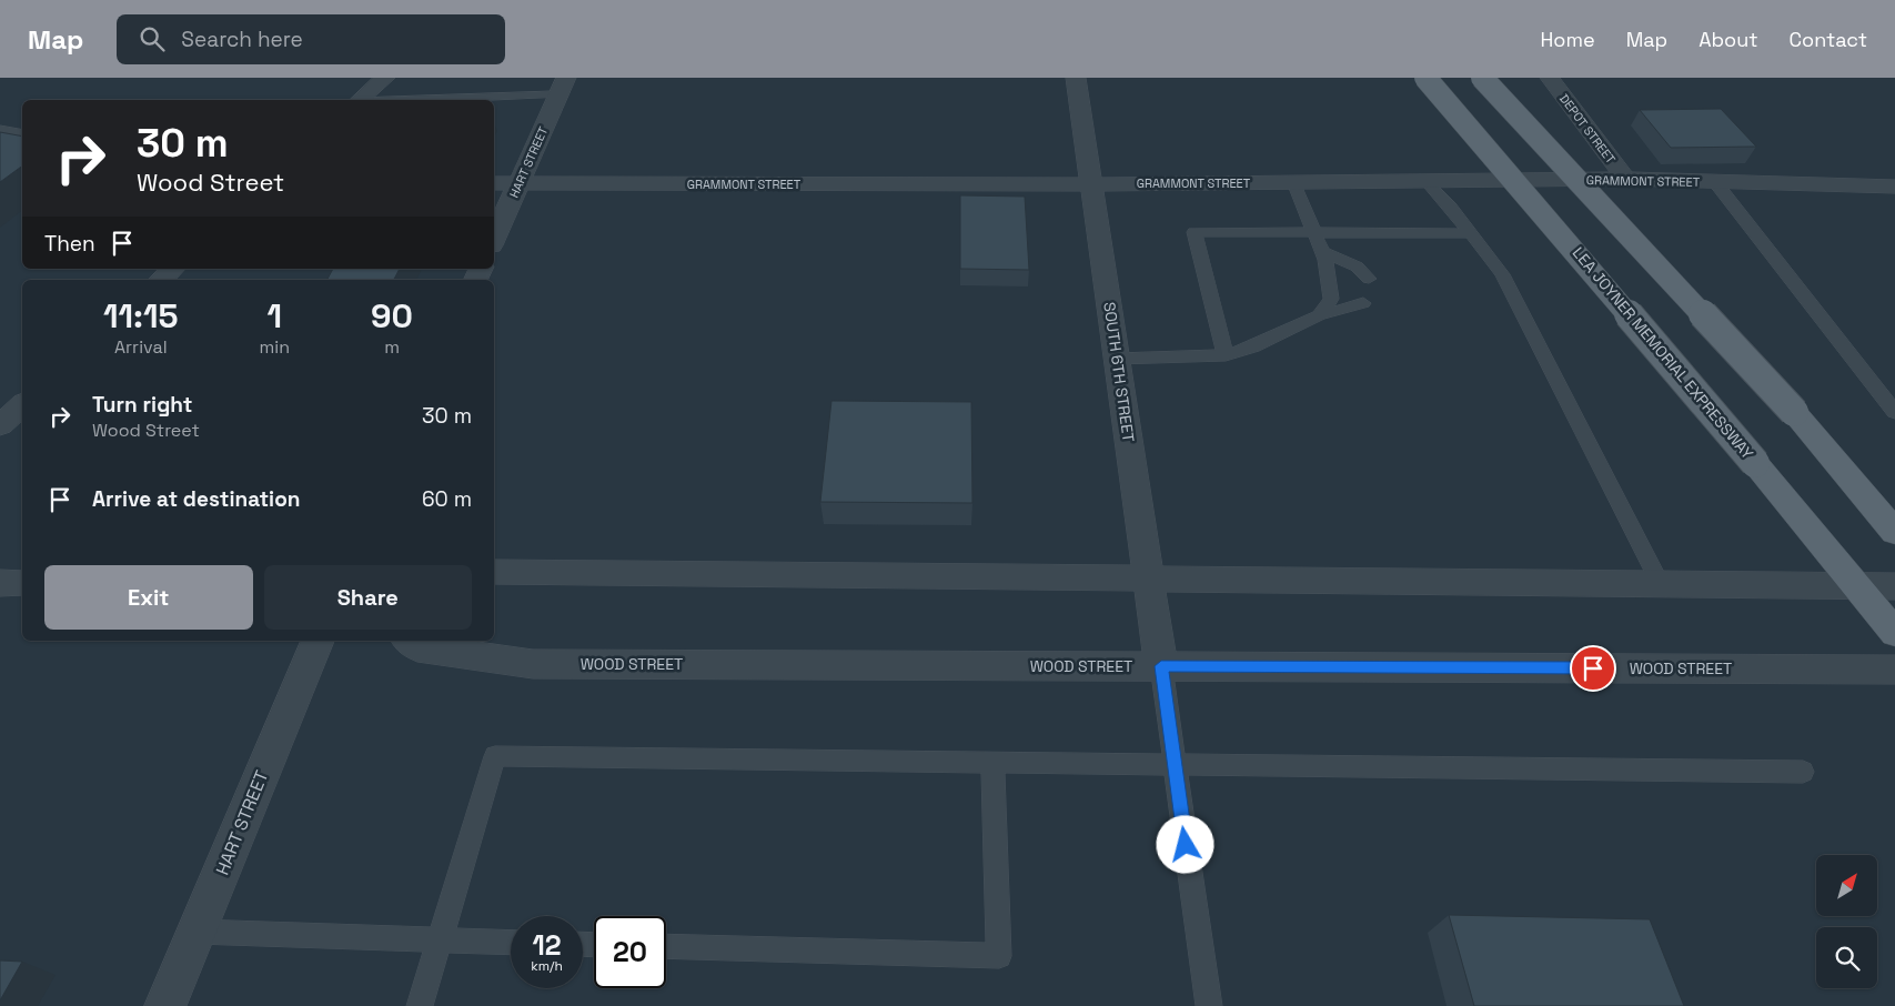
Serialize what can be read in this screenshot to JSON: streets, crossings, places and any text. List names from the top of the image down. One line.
{"streets":{"main road":["LEA JOYNER MEMORIAL EXPRESSWAY"],"street":["DEPOT STREET","HART STREET","GRAMMONT STREET","SOUTH 6TH STREET","WOOD STREET"]},"crossings":[["DEPOT STREET","GRAMMONT STREET"],["HART STREET","GRAMMONT STREET"],["GRAMMONT STREET","SOUTH 6TH STREET"],["SOUTH 6TH STREET","WOOD STREET"]],"north":"top right","page":{"header":"Map","search":"Search here","nav":["Home","Map","About","Contact"],"turn":["30 m","Wood Street"],"then":"Then","eta":["11:15","Arrival","1","min","90","m"],"list":[{"name":"Turn right","note":"Wood Street","value":"30 m"},{"name":"Arrive at destination","value":"60 m"}],"buttons":["Exit","Share"],"speed":"12 km/h","limit":"20"}}
